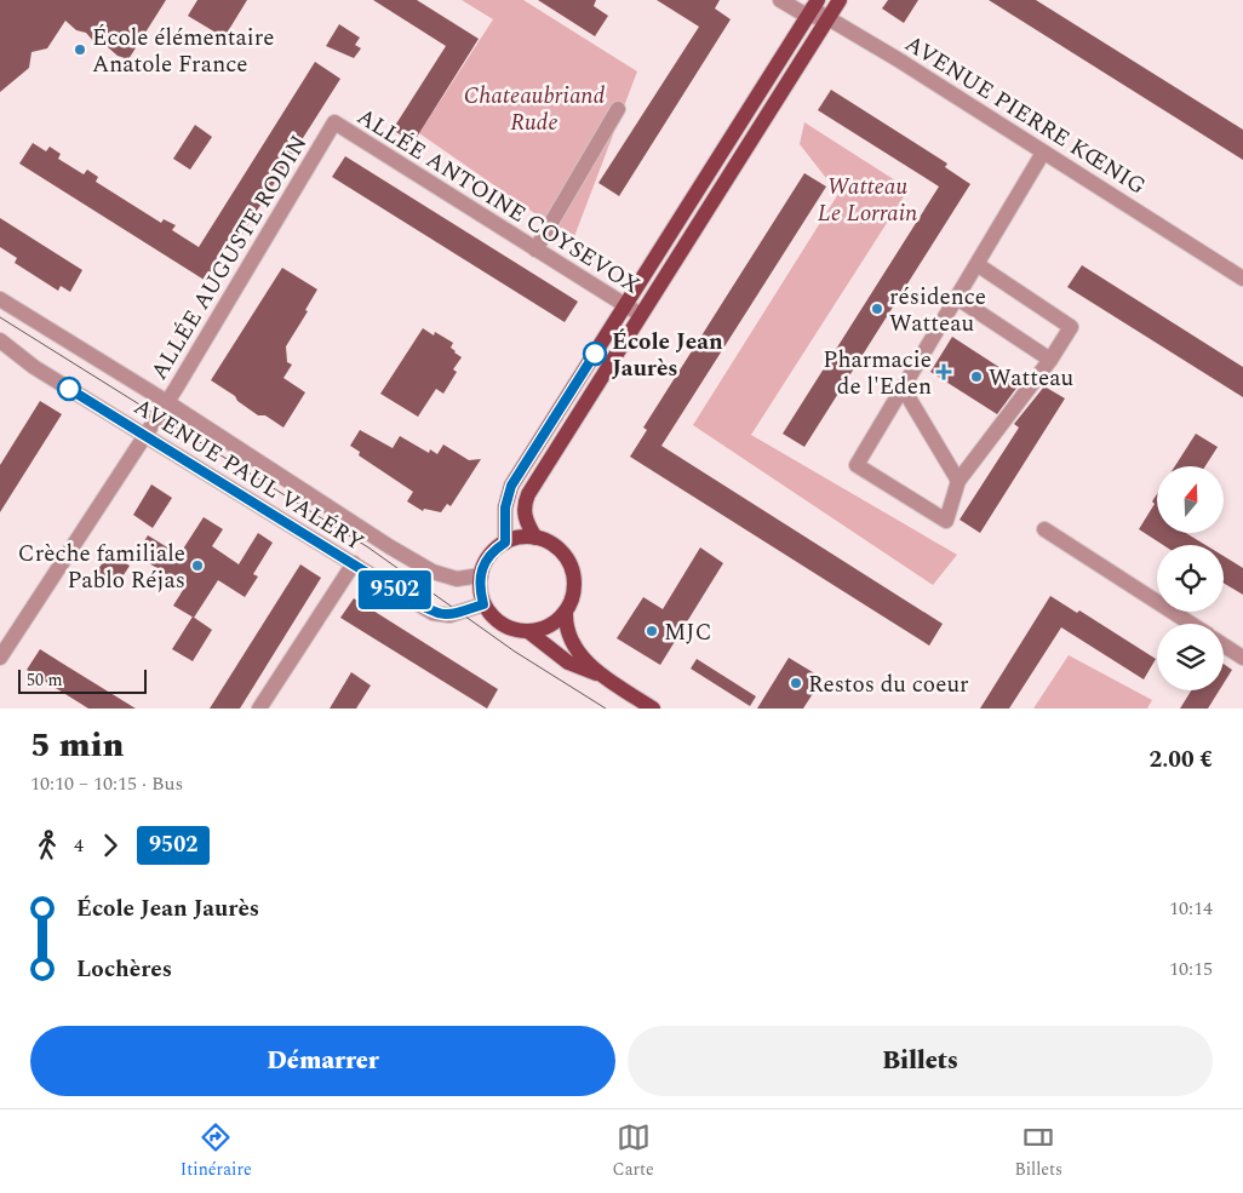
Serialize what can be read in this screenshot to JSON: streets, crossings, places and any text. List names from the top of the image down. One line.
{"streets":{"street":["AVENUE PIERRE KŒNIG","ALLÉE ANTOINE COYSEVOX","ALLÉE AUGUSTE RODIN","AVENUE PAUL VALÉRY"]},"crossings":[["ALLÉE ANTOINE COYSEVOX","ALLÉE AUGUSTE RODIN"],["ALLÉE AUGUSTE RODIN","AVENUE PAUL VALÉRY"]],"parks":["Chateaubriand Rude","Watteau Le Lorrain"],"places":{"other":["École élémentaire Anatole France","résidence Watteau","École Jean Jaurès","Watteau","Crèche familiale Pablo Réjas","MJC","Restos du coeur"],"health":["Pharmacie de l'Eden"]},"lines":["bus line 9502"],"scale_bar":"50 m","north":"top","page":{"on_map":"9502","scale":"50 m","heading":["5 min","10:10 – 10:15 · Bus","2.00 €"],"legs":["4","9502"],"list":[{"name":"École Jean Jaurès","value":"10:14"},{"name":"Lochères","value":"10:15"}],"buttons":["Démarrer","Billets"],"tabs":["Itinéraire","Carte","Billets"]}}
